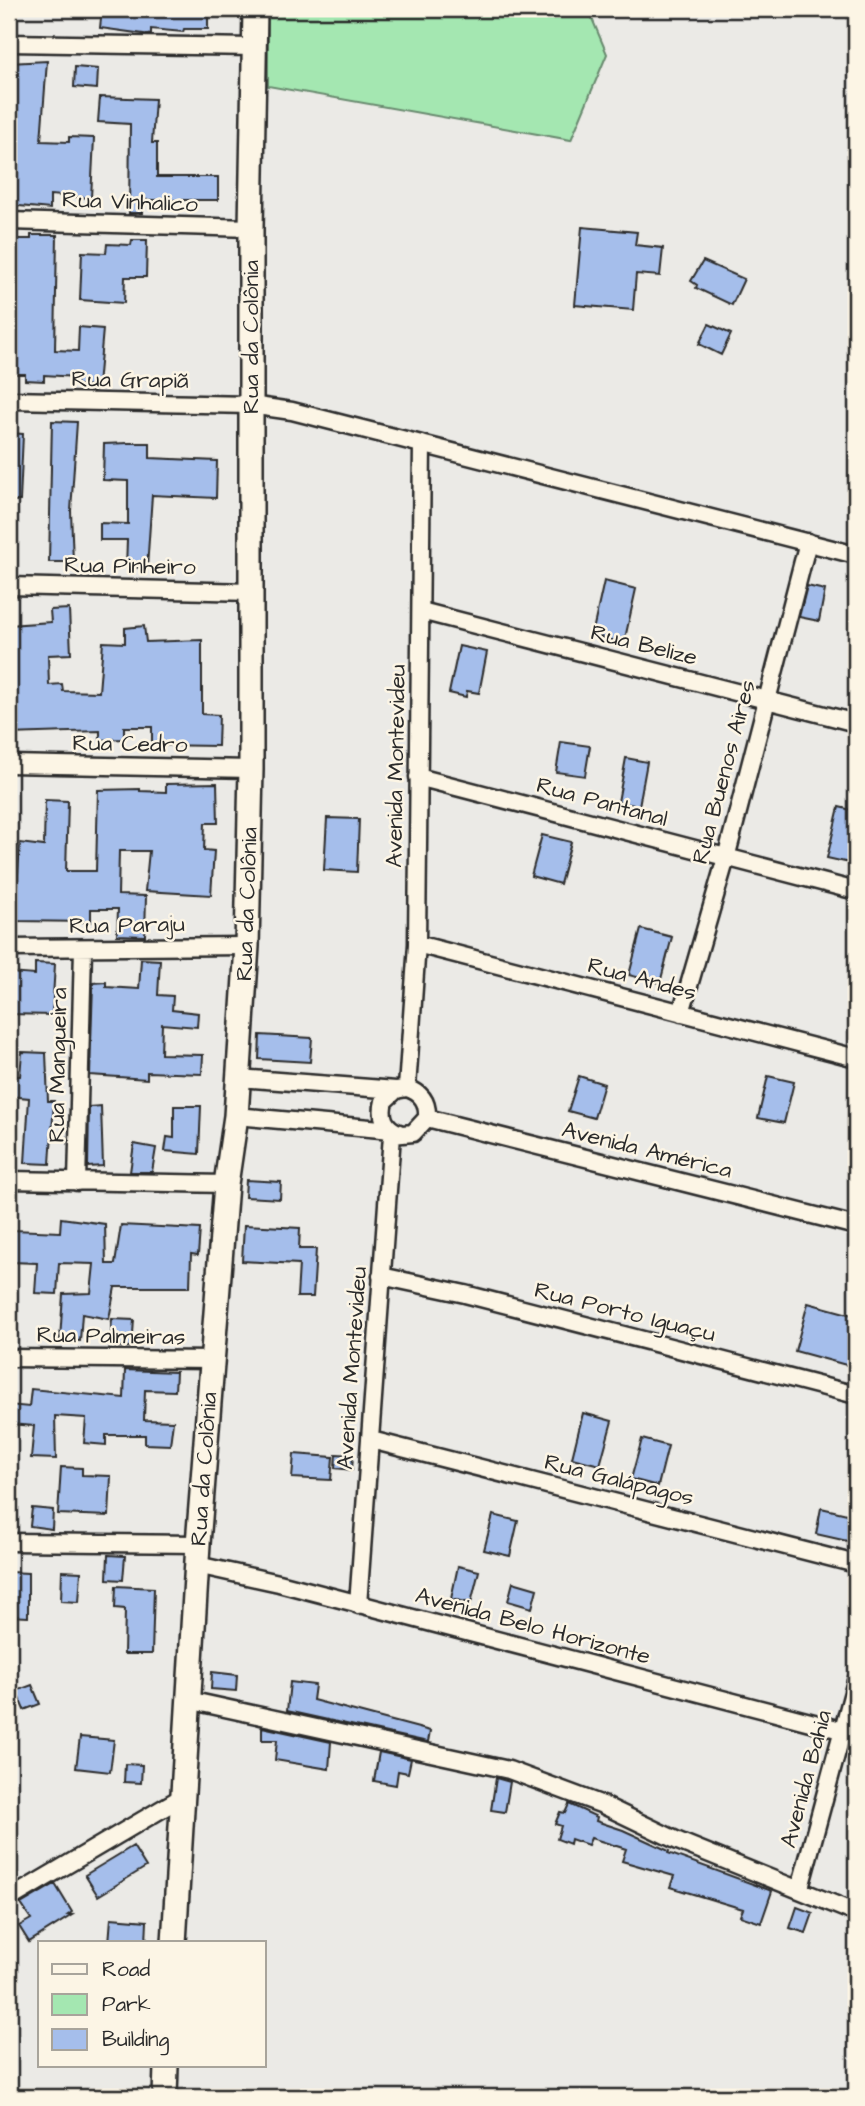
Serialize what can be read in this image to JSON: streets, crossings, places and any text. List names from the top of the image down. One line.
{"streets":{"main road":["Rua da Colônia"],"street":["Rua Vinhalico","Rua Grapiã","Rua Pinheiro","Rua Belize","Rua Cedro","Avenida Montevideu","Rua Buenos Aires","Rua Pantanal","Rua Paraju","Rua Andes","Rua Mangueira","Avenida América","Rua Porto Iguaçu","Rua Palmeiras","Rua Galápagos","Avenida Belo Horizonte","Avenida Bahia"]},"crossings":[["Rua Vinhalico","Rua da Colônia"],["Rua da Colônia","Rua Grapiã"],["Rua da Colônia","Rua Pinheiro"],["Rua da Colônia","Rua Cedro"],["Rua da Colônia","Rua Paraju"],["Rua da Colônia","Rua Palmeiras"],["Rua da Colônia","Avenida Belo Horizonte"],["Rua Grapiã","Avenida Montevideu"],["Rua Grapiã","Rua Buenos Aires"],["Rua Belize","Avenida Montevideu"],["Rua Belize","Rua Buenos Aires"],["Avenida Montevideu","Rua Pantanal"],["Avenida Montevideu","Rua Andes"],["Avenida Montevideu","Avenida América"],["Avenida Montevideu","Rua Porto Iguaçu"],["Avenida Montevideu","Rua Galápagos"],["Avenida Montevideu","Avenida Belo Horizonte"],["Rua Buenos Aires","Rua Pantanal"],["Rua Buenos Aires","Rua Andes"],["Rua Paraju","Rua Mangueira"],["Avenida Belo Horizonte","Avenida Bahia"]],"legend":["Road","Park","Building"]}
